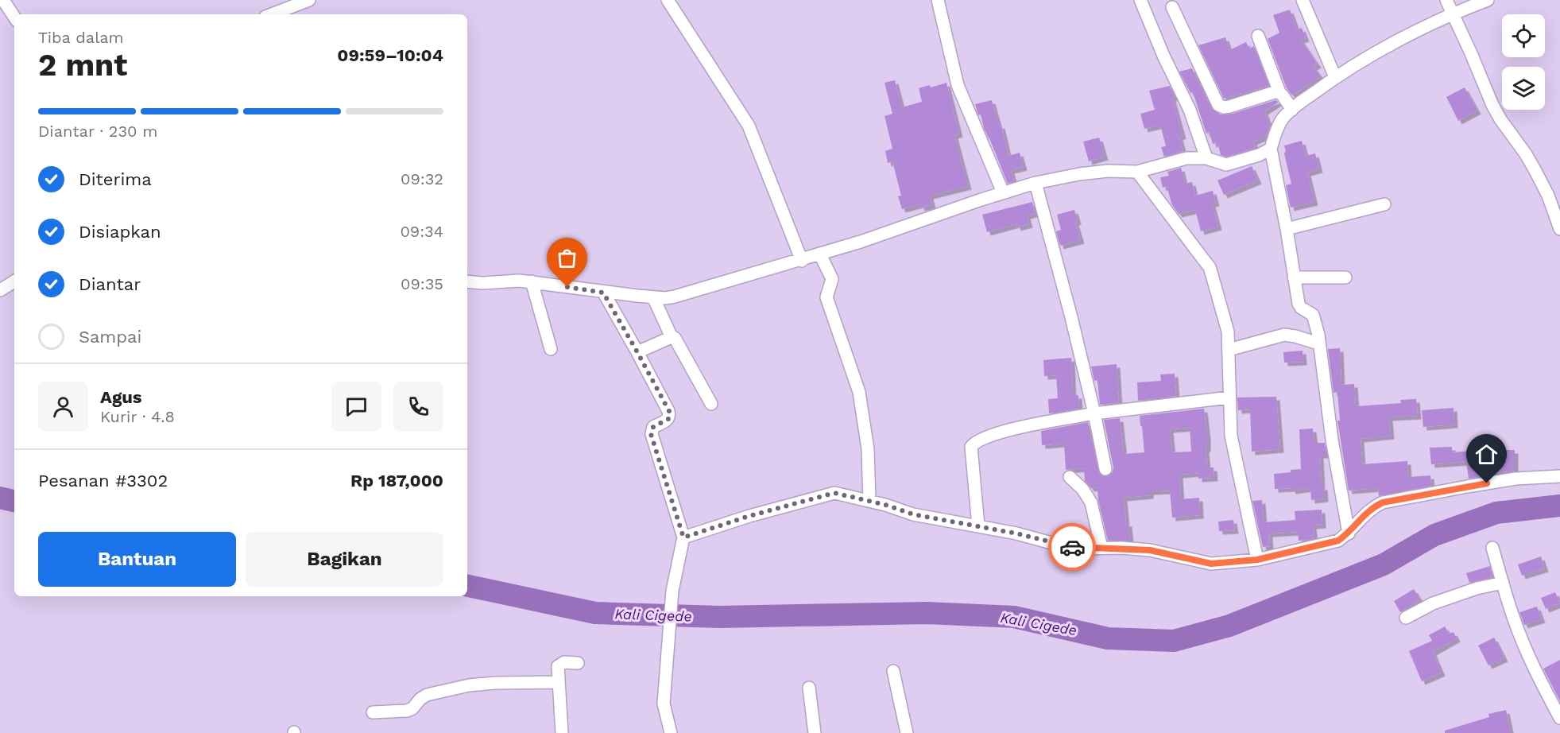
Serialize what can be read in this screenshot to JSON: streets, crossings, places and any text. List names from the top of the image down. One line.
{"water":["Kali Cigede"],"page":{"heading":["2 mnt","Tiba dalam","09:59–10:04"],"panel":["Agus","Kurir · 4.8","Pesanan #3302","Rp 187,000"],"bar":"Diantar · 230 m","list":[["Diterima","09:32"],["Disiapkan","09:34"],["Diantar","09:35"],"Sampai"],"buttons":["Bantuan","Bagikan"]}}
